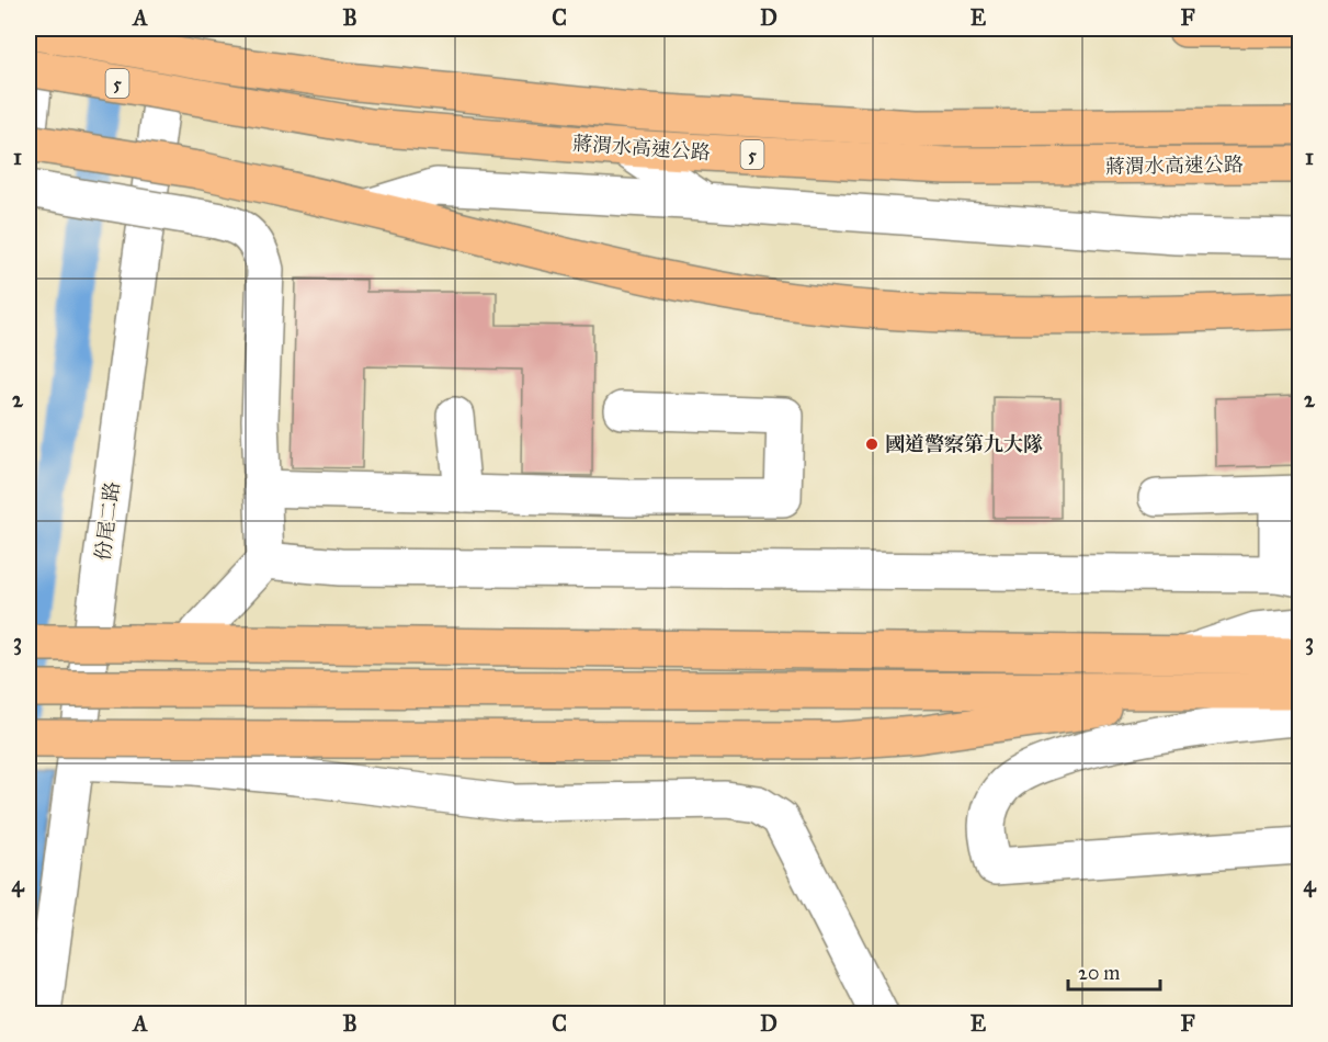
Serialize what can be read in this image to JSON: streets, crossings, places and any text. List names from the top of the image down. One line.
{"streets":{"highway":["5","蔣渭水高速公路"],"street":["份尾二路"]},"places":["國道警察第九大隊"],"scale_bar":"20 m","grid":{"columns":["A","B","C","D","E","F"],"rows":["1","2","3","4"]}}
